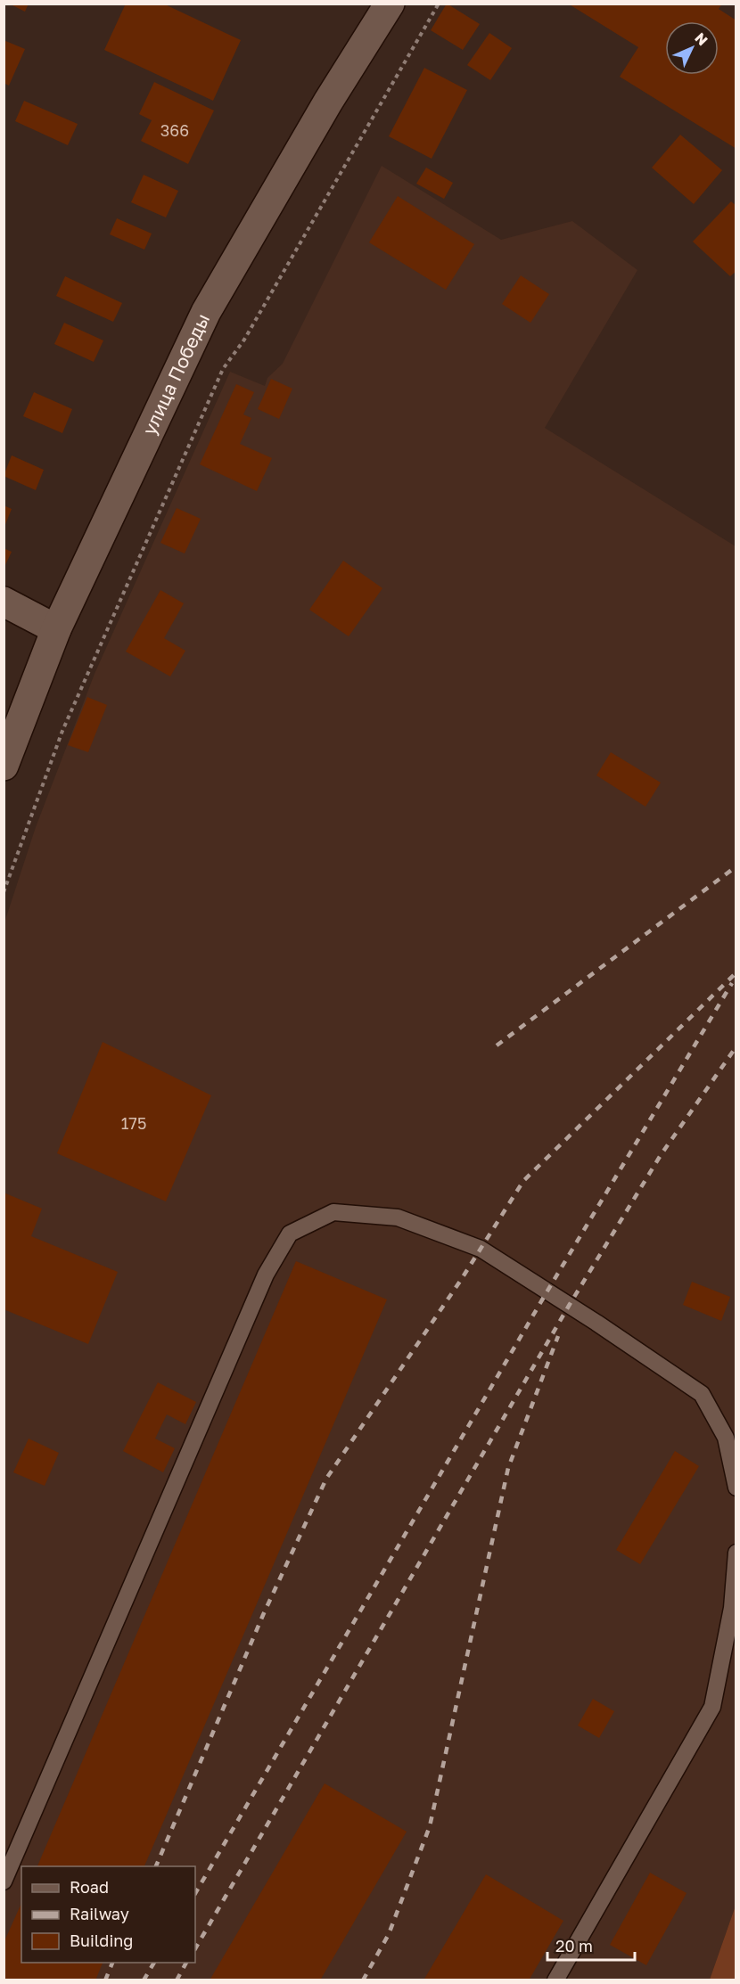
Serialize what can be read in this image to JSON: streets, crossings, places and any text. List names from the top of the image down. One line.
{"streets":{"street":["улица Победы"]},"house_numbers":["366","175"],"legend":["Road","Railway","Building"],"scale_bar":"20 m","north":"top right"}
